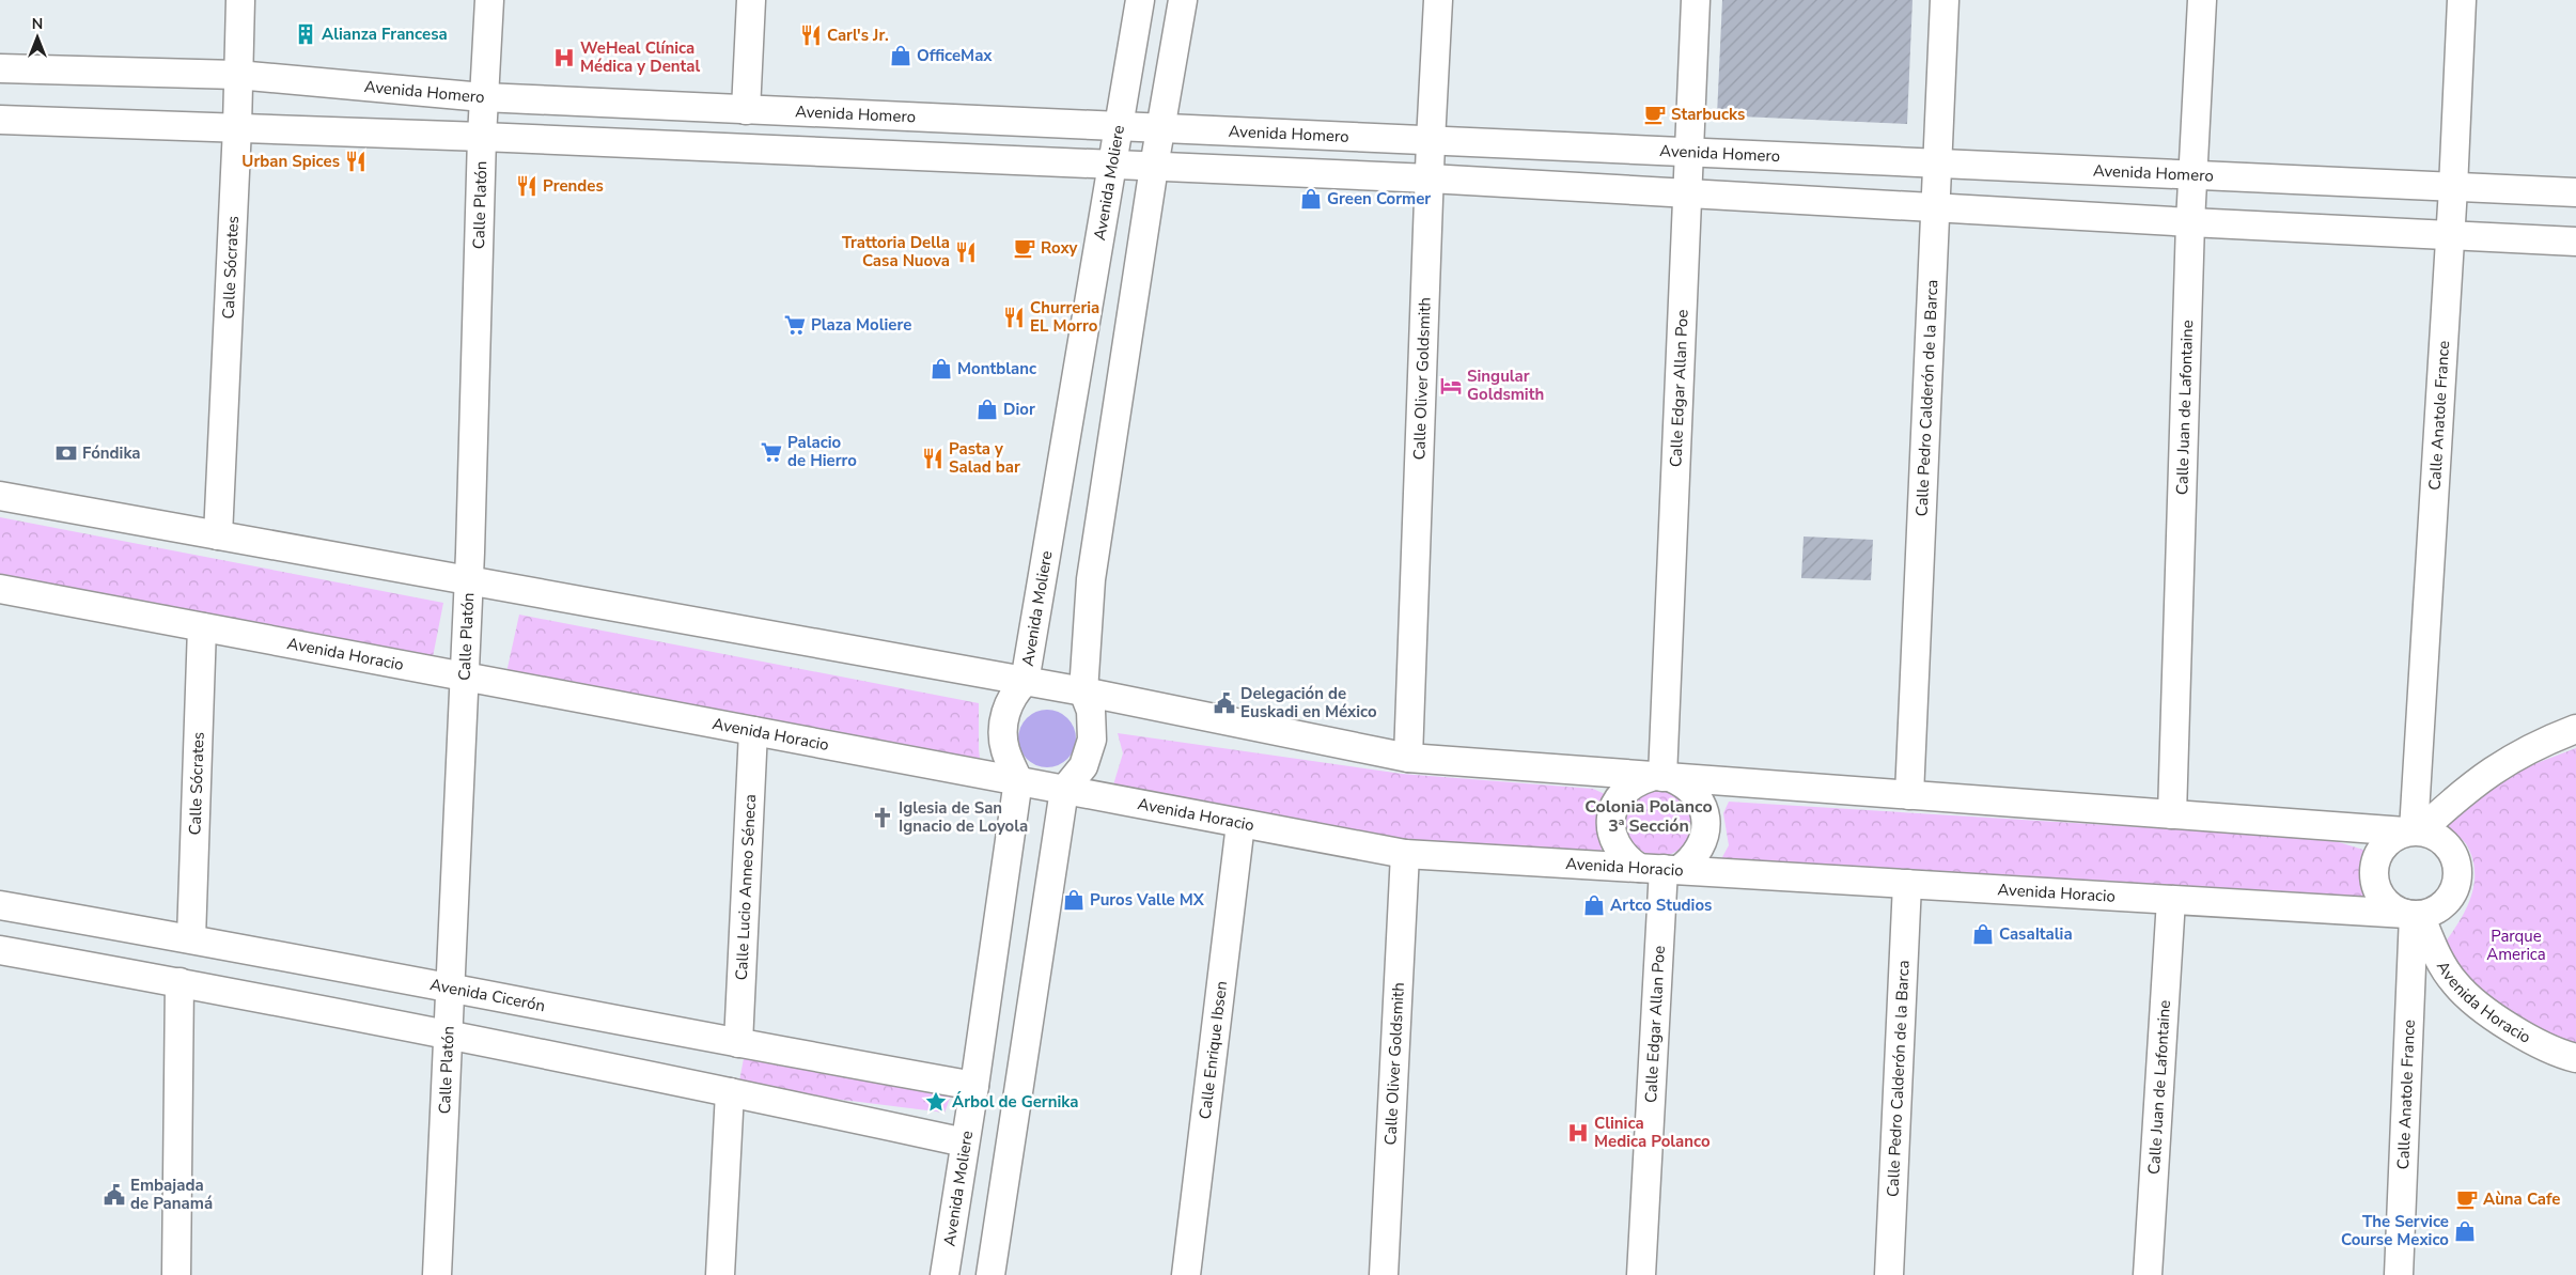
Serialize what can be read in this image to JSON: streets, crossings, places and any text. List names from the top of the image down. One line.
{"streets":{"street":["Avenida Homero","Avenida Moliere","Calle Platón","Calle Sócrates","Calle Oliver Goldsmith","Calle Edgar Allan Poe","Calle Pedro Calderón de la Barca","Calle Juan de Lafontaine","Calle Anatole France","Avenida Horacio","Calle Lucio Anneo Séneca","Avenida Cicerón","Calle Enrique Ibsen"]},"crossings":[["Avenida Homero","Avenida Moliere"],["Avenida Homero","Calle Platón"],["Avenida Homero","Calle Sócrates"],["Avenida Homero","Calle Oliver Goldsmith"],["Avenida Homero","Calle Edgar Allan Poe"],["Avenida Homero","Calle Pedro Calderón de la Barca"],["Avenida Homero","Calle Juan de Lafontaine"],["Avenida Homero","Calle Anatole France"],["Avenida Moliere","Avenida Horacio"],["Avenida Moliere","Avenida Cicerón"],["Calle Platón","Avenida Horacio"],["Calle Platón","Avenida Cicerón"],["Calle Sócrates","Avenida Horacio"],["Calle Sócrates","Avenida Cicerón"],["Calle Oliver Goldsmith","Avenida Horacio"],["Calle Edgar Allan Poe","Avenida Horacio"],["Calle Pedro Calderón de la Barca","Avenida Horacio"],["Calle Juan de Lafontaine","Avenida Horacio"],["Calle Anatole France","Avenida Horacio"],["Avenida Horacio","Calle Lucio Anneo Séneca"],["Avenida Horacio","Calle Enrique Ibsen"],["Calle Lucio Anneo Séneca","Avenida Cicerón"]],"districts":["Colonia Polanco 3ª Sección"],"parks":["Parque America"],"places":{"building":["Alianza Francesa"],"restaurant":["Carl's Jr.","Urban Spices","Prendes","Trattoria Della Casa Nuova","Churreria EL Morro","Pasta y Salad bar"],"shop":["OfficeMax","Green Cormer","Montblanc","Dior","Puros Valle MX","Artco Studios","CasaItalia","The Service Course Mexico"],"hospital":["WeHeal Clínica Médica y Dental","Clinica Medica Polanco"],"cafe":["Starbucks","Roxy","Aùna Cafe"],"supermarket":["Plaza Moliere","Palacio de Hierro"],"hotel":["Singular Goldsmith"],"bank":["Fóndika"],"public building":["Delegación de Euskadi en México","Embajada de Panamá"],"church":["Iglesia de San Ignacio de Loyola"],"place":["Árbol de Gernika"]},"north":"top"}
